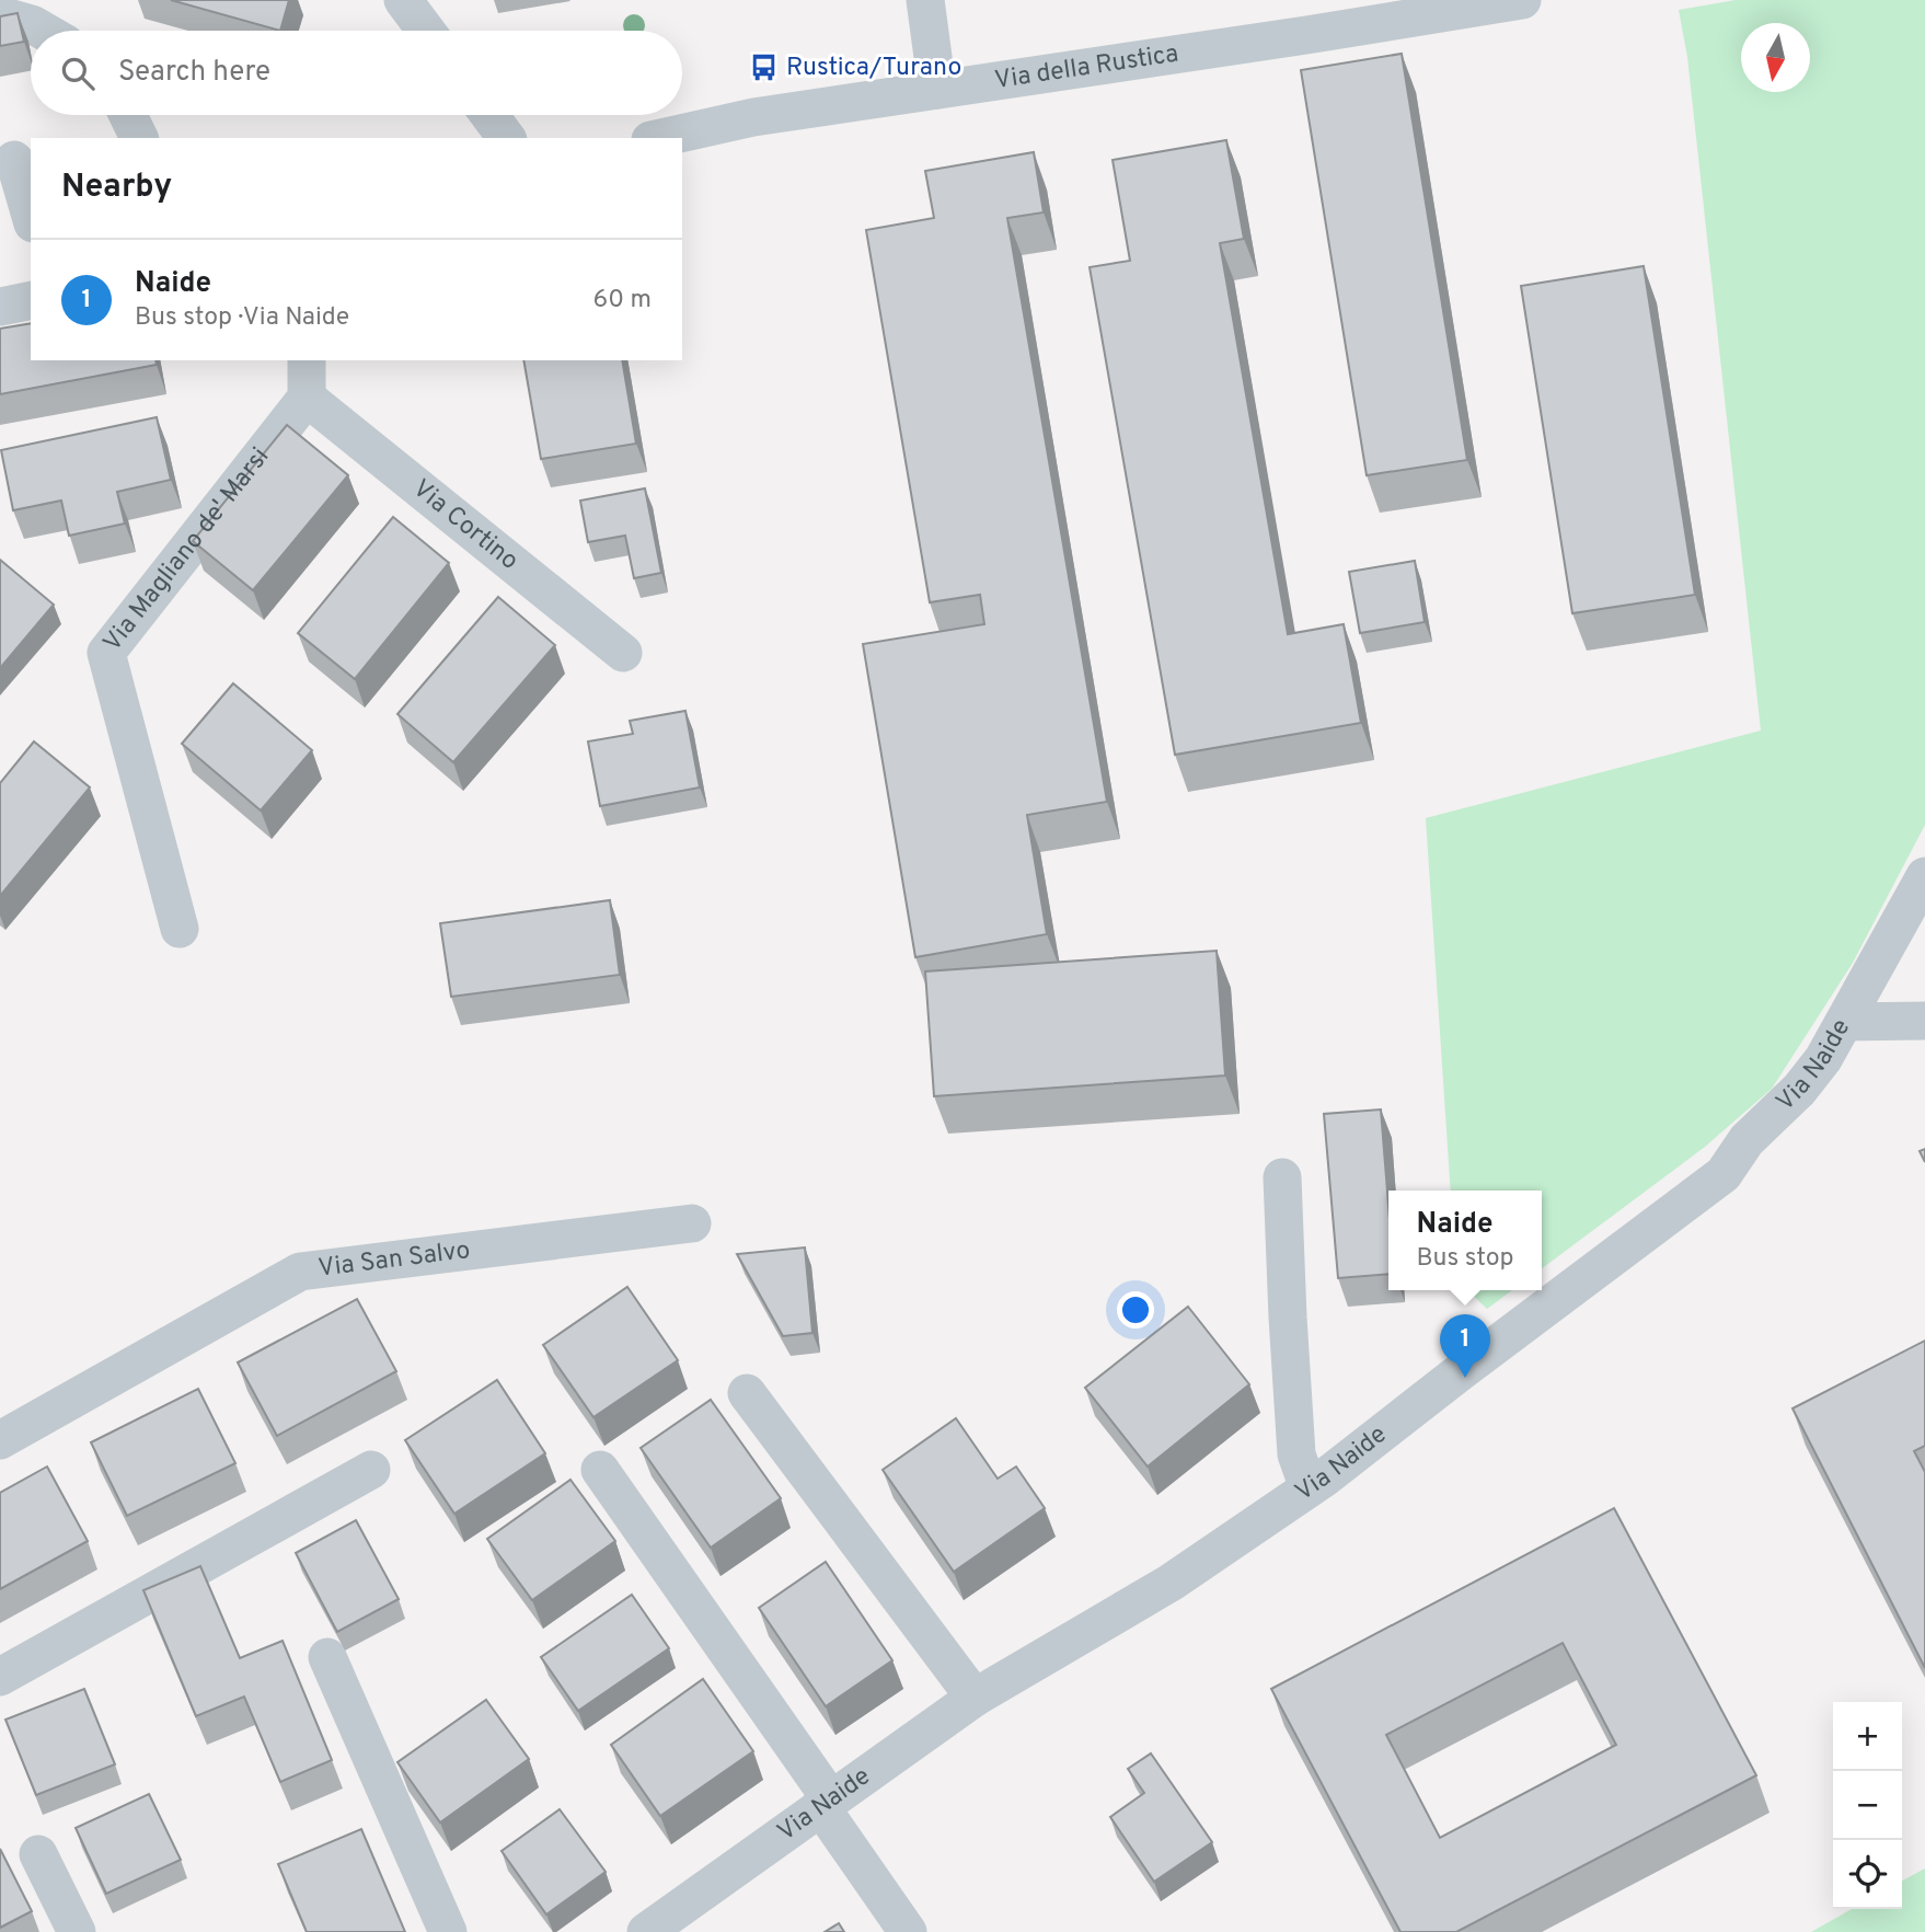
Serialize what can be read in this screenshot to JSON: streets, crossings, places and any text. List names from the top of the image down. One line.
{"streets":{"street":["Via della Rustica","Via Cortino","Via Magliano de' Marsi","Via Naide","Via San Salvo"]},"crossings":[["Via Cortino","Via Magliano de' Marsi"]],"places":{"bus stop":["Rustica/Turano"]},"north":"bottom","page":{"search":"Search here","heading":"Nearby","list":[{"mark":"1","name":"Naide","note":"Bus stop · Via Naide","value":"60 m"}],"popup":["Naide","Bus stop"],"pins":"1","map_buttons":["+","−"]}}
